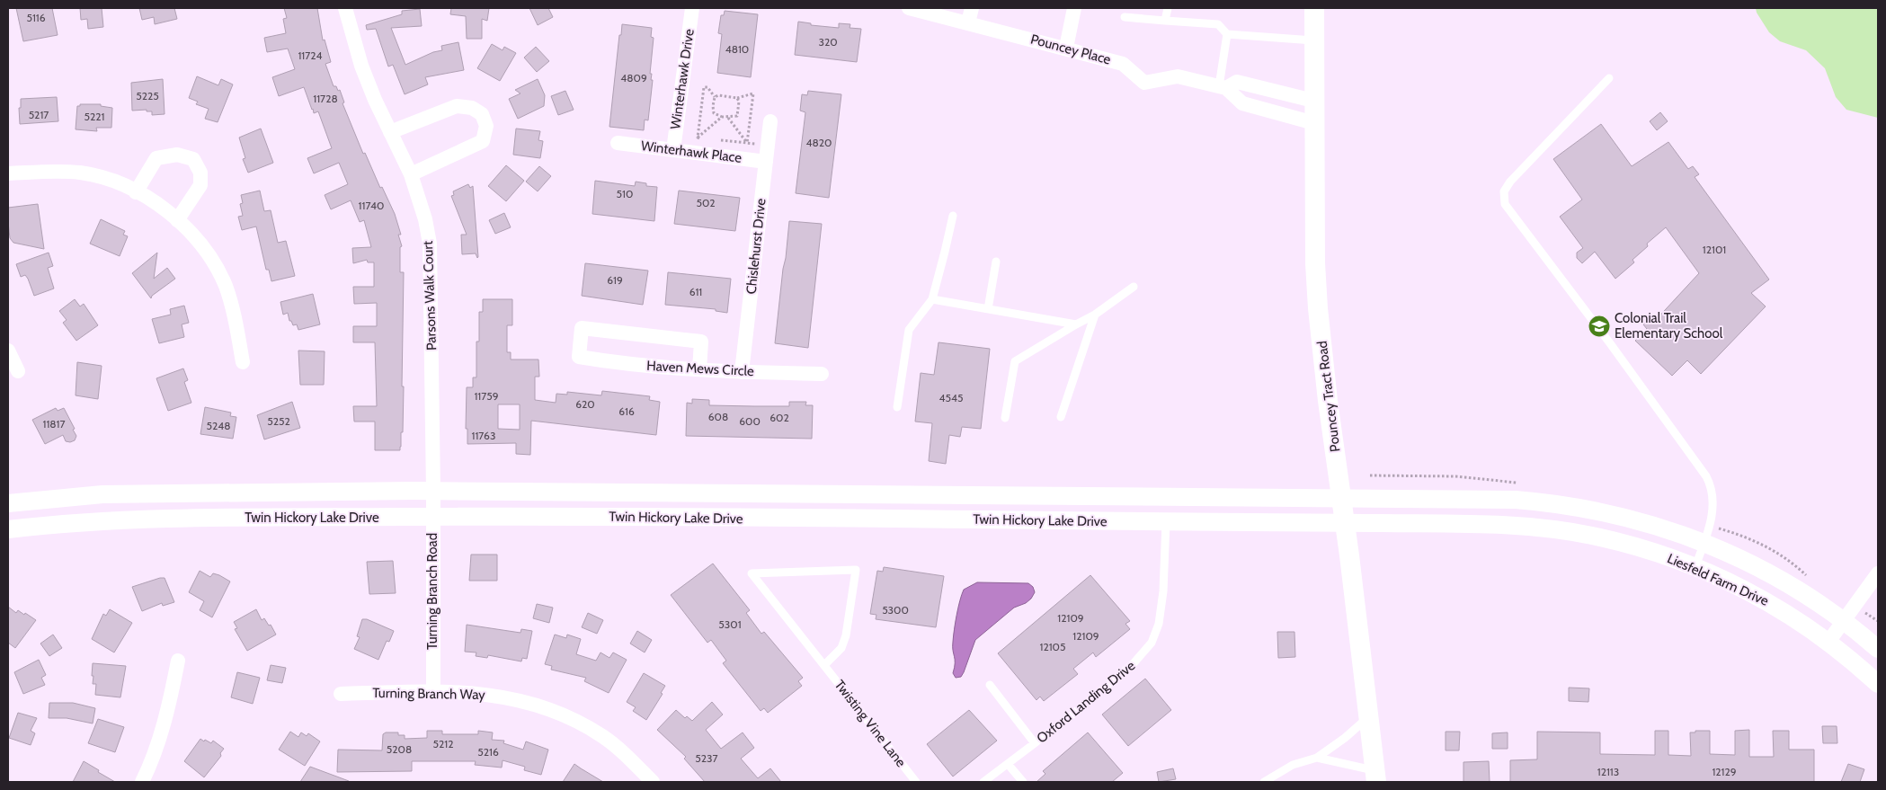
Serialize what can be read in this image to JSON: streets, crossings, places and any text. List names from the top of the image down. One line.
{"streets":{"main road":["Pouncey Tract Road"],"street":["Pouncey Place","Winterhawk Drive","Winterhawk Place","Chislehurst Drive","Parsons Walk Court","Haven Mews Circle","Twin Hickory Lake Drive","Liesfeld Farm Drive","Turning Branch Road","Turning Branch Way"],"lane":["Oxford Landing Drive","Twisting Vine Lane"]},"crossings":[["Pouncey Place","Pouncey Tract Road"],["Winterhawk Drive","Winterhawk Place"],["Winterhawk Place","Chislehurst Drive"],["Chislehurst Drive","Haven Mews Circle"],["Parsons Walk Court","Twin Hickory Lake Drive"],["Parsons Walk Court","Turning Branch Road"],["Pouncey Tract Road","Twin Hickory Lake Drive"],["Pouncey Tract Road","Liesfeld Farm Drive"],["Twin Hickory Lake Drive","Liesfeld Farm Drive"],["Twin Hickory Lake Drive","Turning Branch Road"],["Twin Hickory Lake Drive","Oxford Landing Drive"],["Turning Branch Road","Turning Branch Way"]],"places":{"school or university":["Colonial Trail Elementary School"]},"house_numbers":["5116","320","4810","11724","4809","5225","11728","5217","5221","4820","510","502","11740","12101","619","611","11759","4545","620","616","608","602","5252","600","11817","5248","11763","5300","12109","5301","12109","12105","5212","5208","5216","5237","12113","12129"]}
